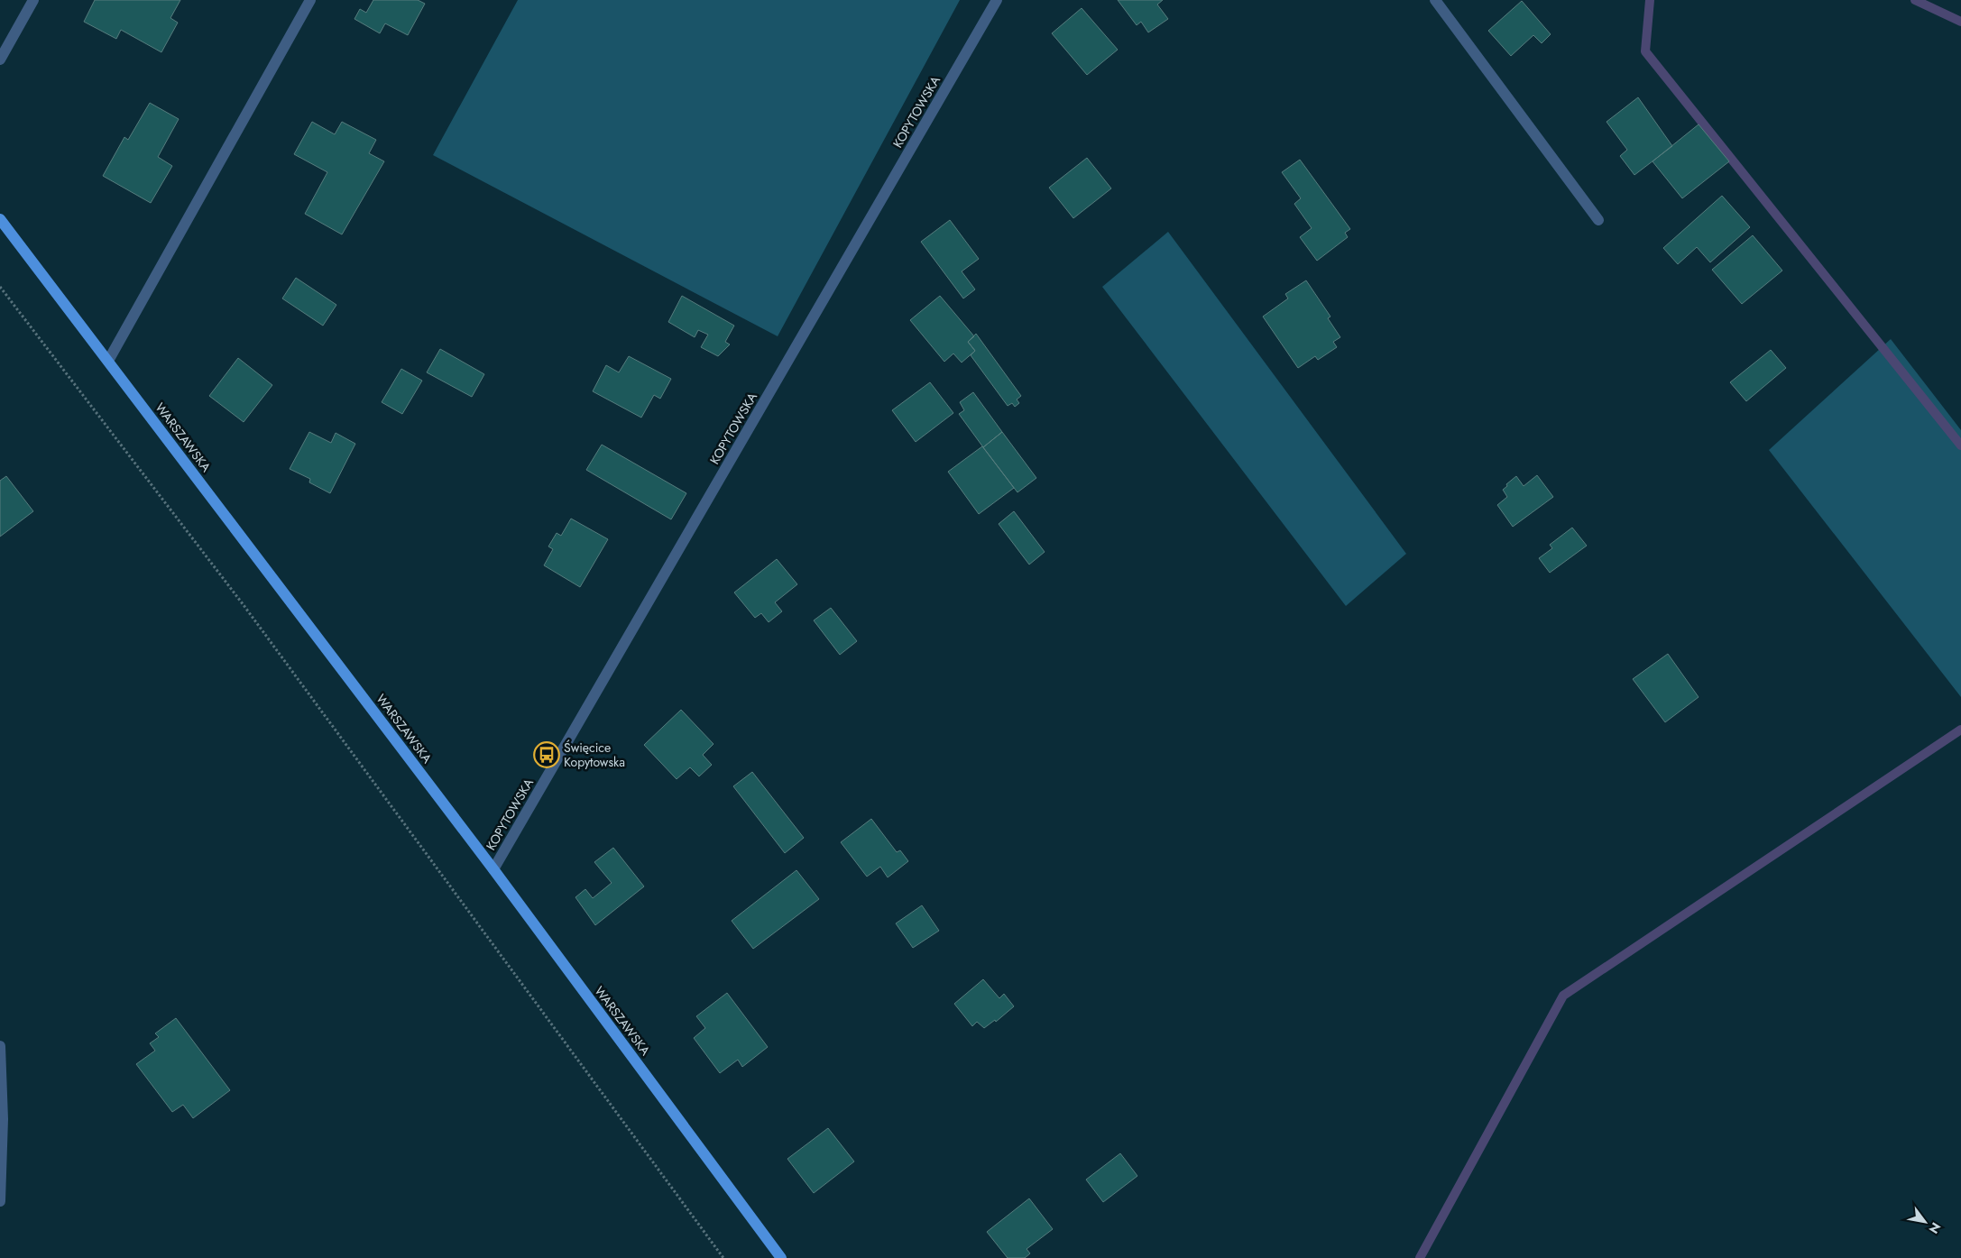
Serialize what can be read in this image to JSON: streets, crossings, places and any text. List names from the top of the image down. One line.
{"streets":{"main road":["WARSZAWSKA"],"street":["KOPYTOWSKA"]},"crossings":[["KOPYTOWSKA","WARSZAWSKA"]],"places":{"bus stop":["Święcice Kopytowska"]},"north":"bottom right"}
